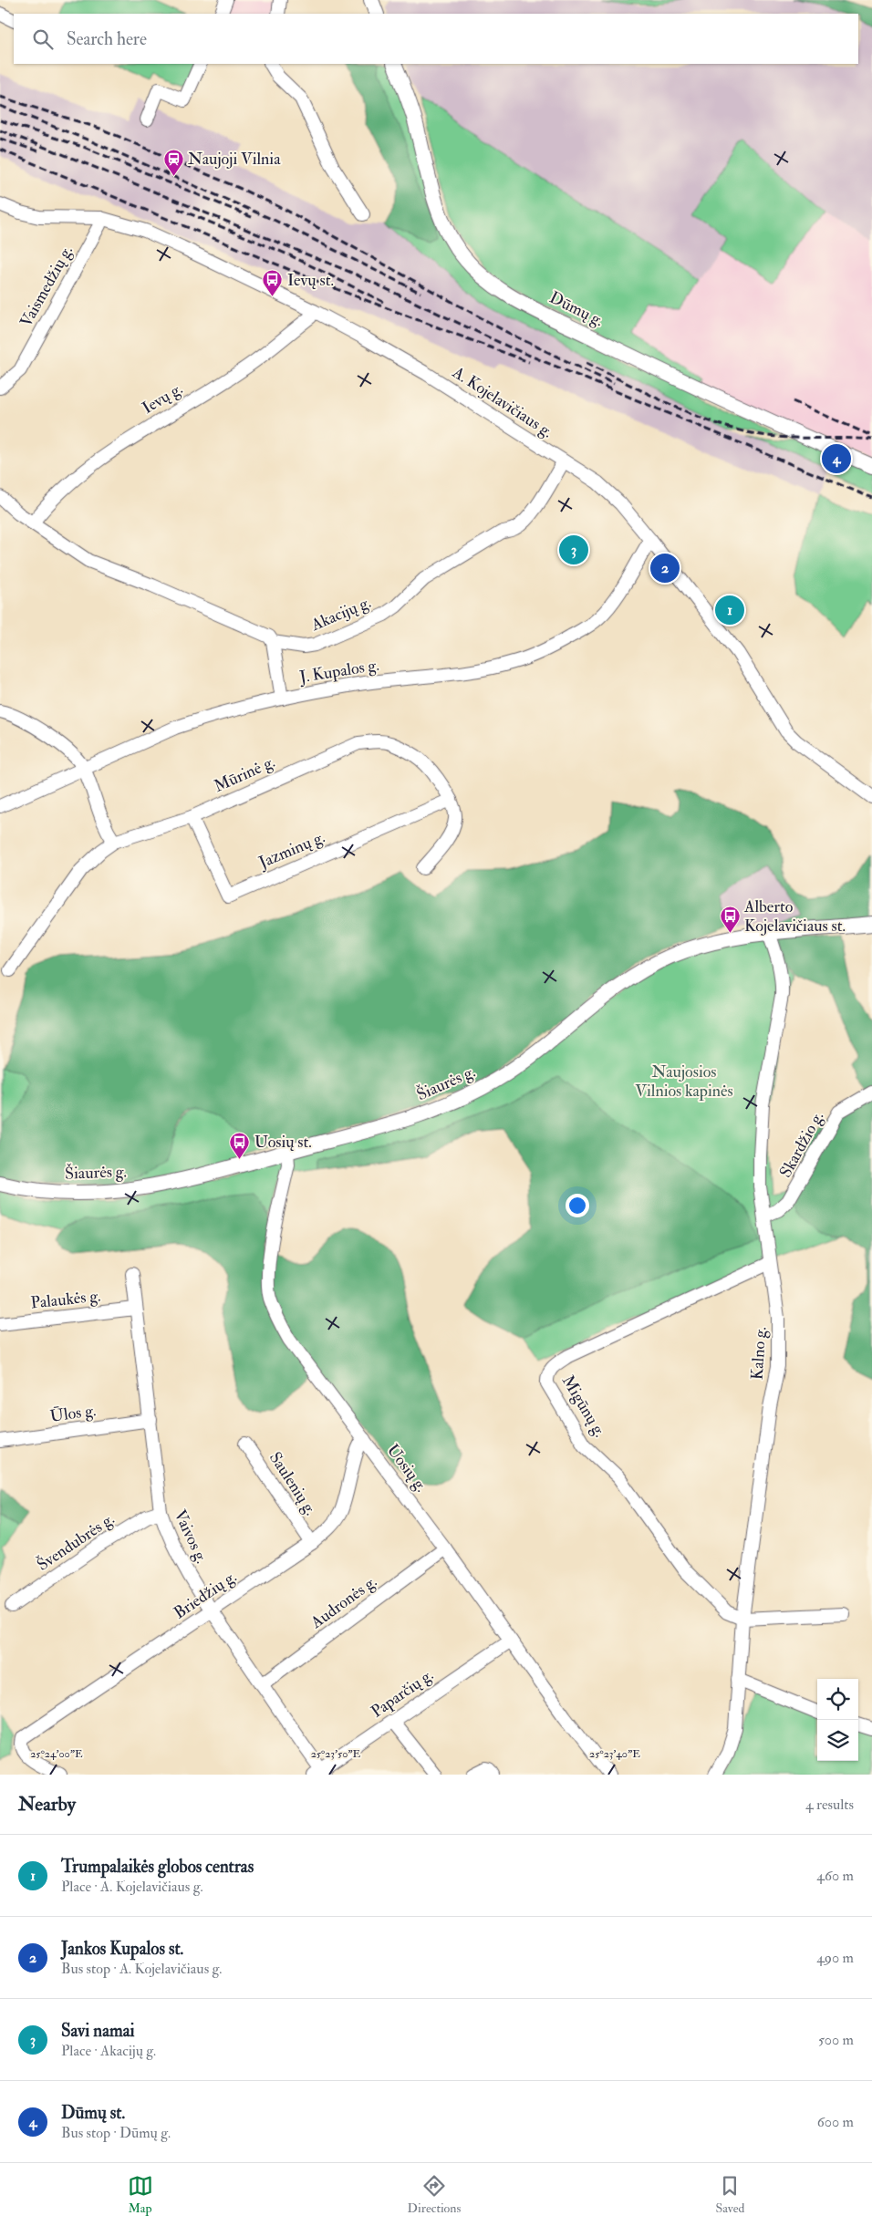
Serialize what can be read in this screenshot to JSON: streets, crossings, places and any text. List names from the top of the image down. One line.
{"streets":{"main road":["Dūmų g.","Šiaurės g."],"street":["Vaismedžių g.","Ievų g.","A. Kojelavičiaus g.","Akacijų g.","J. Kupalos g.","Mūrinė g.","Jazminų g.","Skardžio g.","Palaukės g.","Kalno g.","Migūnų g.","Ūlos g.","Uosių g.","Saulenių g.","Vaivos g.","Švendubrės g.","Briedžių g.","Audronės g.","Paparčių g."]},"crossings":[["Vaismedžių g.","A. Kojelavičiaus g."],["Ievų g.","A. Kojelavičiaus g."],["Ievų g.","Akacijų g."],["A. Kojelavičiaus g.","Akacijų g."],["A. Kojelavičiaus g.","J. Kupalos g."],["Mūrinė g.","Jazminų g."],["Šiaurės g.","Kalno g."],["Šiaurės g.","Uosių g."],["Skardžio g.","Kalno g."],["Palaukės g.","Vaivos g."],["Kalno g.","Migūnų g."],["Ūlos g.","Vaivos g."],["Uosių g.","Briedžių g."],["Uosių g.","Audronės g."],["Uosių g.","Paparčių g."],["Saulenių g.","Briedžių g."],["Vaivos g.","Švendubrės g."],["Vaivos g.","Briedžių g."],["Vaivos g.","Audronės g."],["Vaivos g.","Paparčių g."]],"parks":["Naujosios Vilnios kapinės"],"places":{"station":["Naujoji Vilnia"],"bus stop":["Ievų st.","Alberto Kojelavičiaus st.","Uosių st."]},"page":{"search":"Search here","pins":["4","3","2","1"],"heading":["Nearby","4 results"],"list":[{"mark":"1","name":"Trumpalaikės globos centras","note":"Place · A. Kojelavičiaus g.","value":"460 m"},{"mark":"2","name":"Jankos Kupalos st.","note":"Bus stop · A. Kojelavičiaus g.","value":"490 m"},{"mark":"3","name":"Savi namai","note":"Place · Akacijų g.","value":"500 m"},{"mark":"4","name":"Dūmų st.","note":"Bus stop · Dūmų g.","value":"600 m"}],"nav":["Map","Directions","Saved"]},"coordinates":["25°24'00\"E","25°23'50\"E","25°23'40\"E"]}
